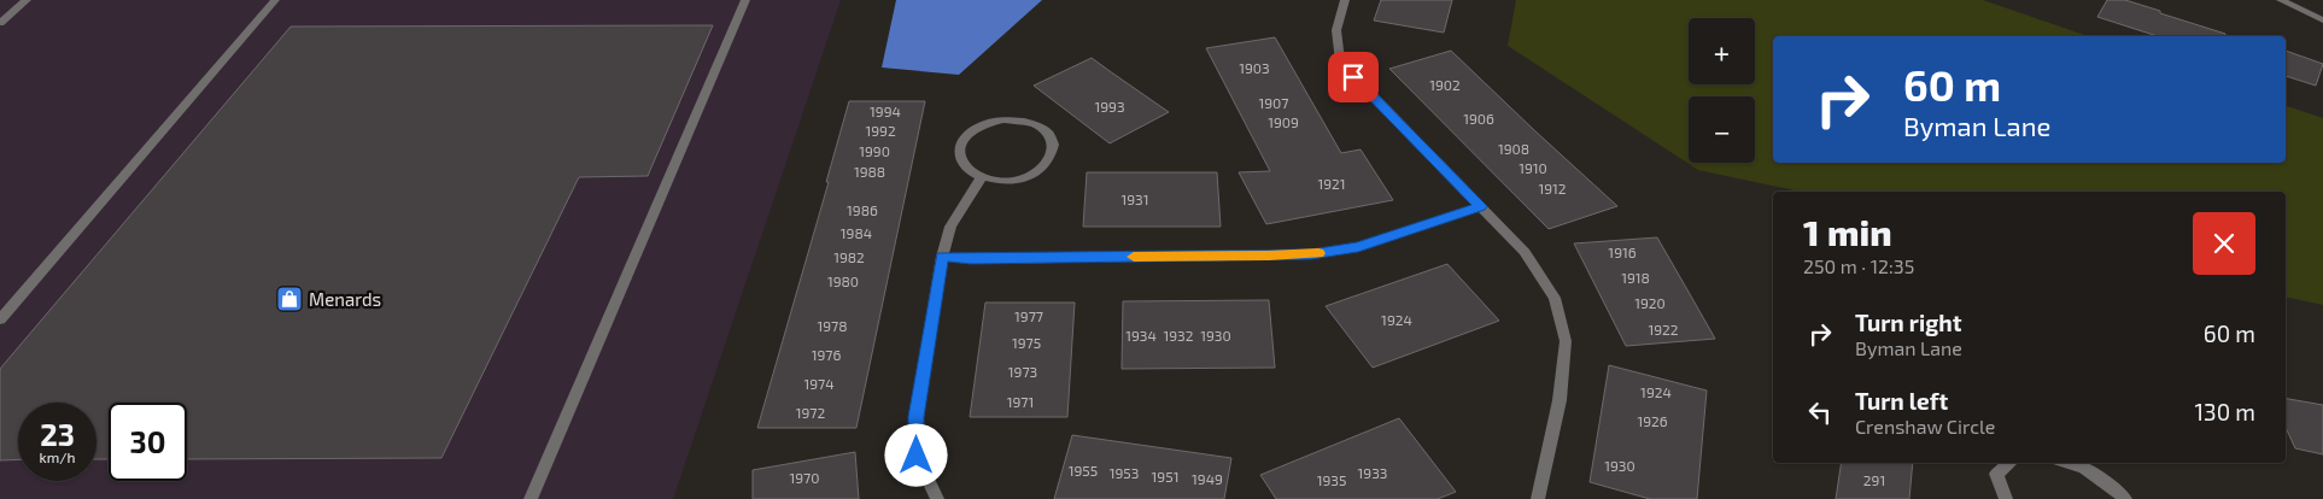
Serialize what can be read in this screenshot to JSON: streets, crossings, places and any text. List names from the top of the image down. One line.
{"places":{"shop":["Menards"]},"house_numbers":["1903","1902","1907","1993","1994","1906","1909","1992","1908","1990","1910","1988","1921","1912","1931","1986","1984","1916","1982","1918","1980","1920","1977","1924","1978","1922","1934","1932","1930","1975","1976","1973","1974","1924","1971","1972","1926","1930","1955","1953","1933","1951","1970","1949","1935","291"],"page":{"map_buttons":["+","−"],"turn":["60 m","Byman Lane"],"heading":["1 min","250 m · 12:35"],"list":[{"name":"Turn right","note":"Byman Lane","value":"60 m"},{"name":"Turn left","note":"Crenshaw Circle","value":"130 m"}],"speed":"23 km/h","limit":"30"}}
